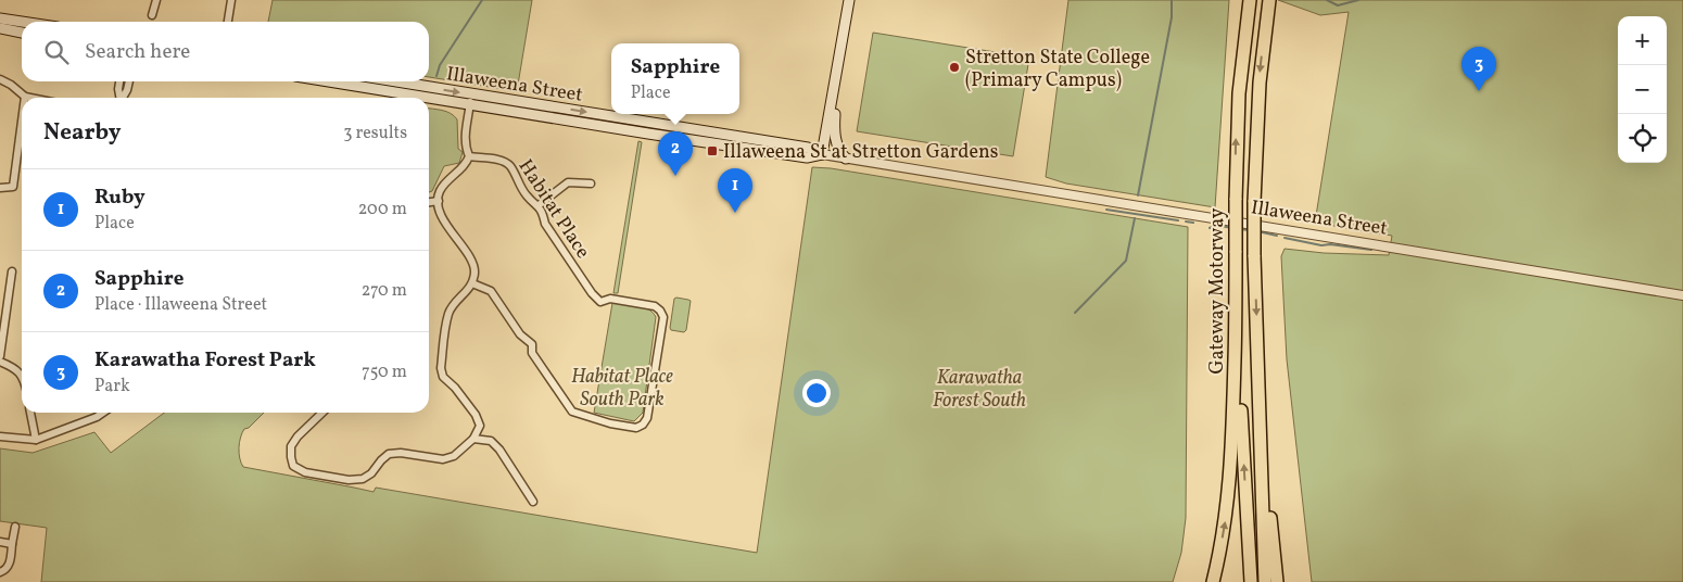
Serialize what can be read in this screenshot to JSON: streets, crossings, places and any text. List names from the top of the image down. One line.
{"streets":{"highway":["Gateway Motorway"],"main road":["Illaweena Street"],"street":["Habitat Place"]},"parks":["Habitat Place South Park","Karawatha Forest South"],"places":{"other":["Stretton State College (Primary Campus)"],"transit":["Illaweena St at Stretton Gardens"]},"page":{"map_buttons":["+","−"],"search":"Search here","popup":["Sapphire","Place"],"pins":["3","2","1"],"heading":["Nearby","3 results"],"list":[{"mark":"1","name":"Ruby","note":"Place","value":"200 m"},{"mark":"2","name":"Sapphire","note":"Place · Illaweena Street","value":"270 m"},{"mark":"3","name":"Karawatha Forest Park","note":"Park","value":"750 m"}]}}
